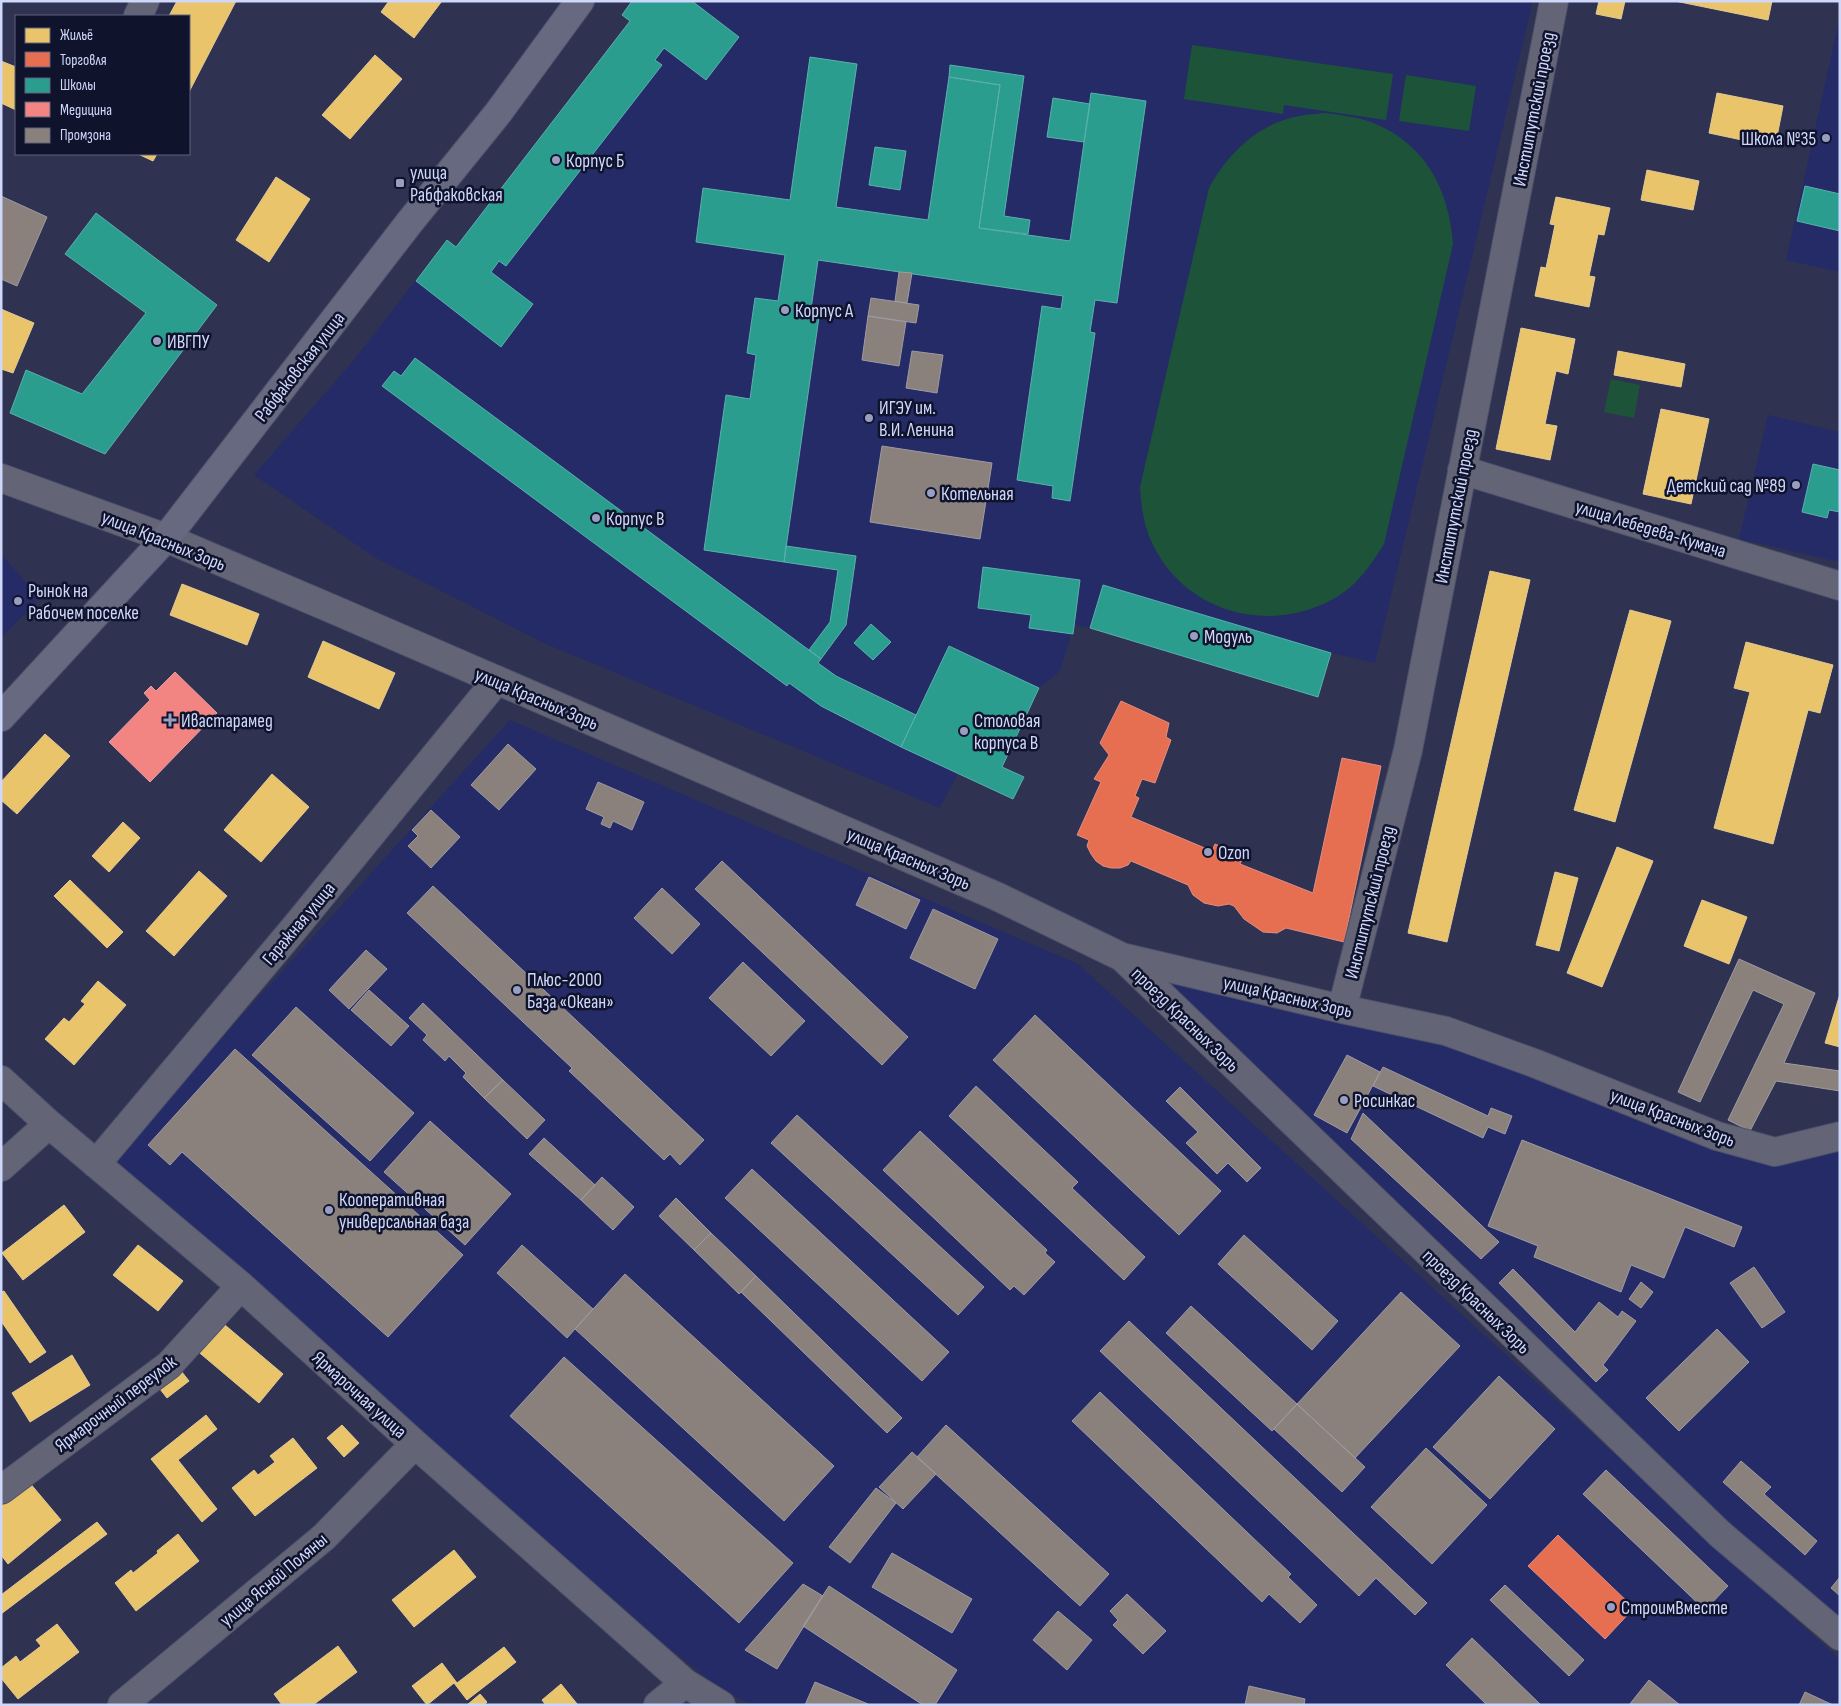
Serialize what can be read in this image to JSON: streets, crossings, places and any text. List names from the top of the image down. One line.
{"streets":{"main road":["Рабфаковская улица"],"street":["Институтский проезд","улица Лебедева-Кумача","улица Красных Зорь","Гаражная улица","проезд Красных Зорь","Ярмарочная улица","Ярмарочный переулок","улица Ясной Поляны"]},"crossings":[["Институтский проезд","улица Лебедева-Кумача"],["Институтский проезд","улица Красных Зорь"],["Рабфаковская улица","улица Красных Зорь"],["улица Красных Зорь","Гаражная улица"],["улица Красных Зорь","проезд Красных Зорь"],["Гаражная улица","Ярмарочная улица"],["Ярмарочная улица","Ярмарочный переулок"],["Ярмарочная улица","улица Ясной Поляны"]],"places":{"other":["Школа №35","Корпус Б","Корпус А","ИВГПУ","ИГЭУ им. В.И. Ленина","Детский сад №89","Котельная","Корпус В","Рынок на Рабочем поселке","Модуль","Столовая корпуса В","Ozon","Плюс-2000 База «Океан»","Росинкас","Кооперативная универсальная база","СтроимВместе"],"transit":["улица Рабфаковская"],"health":["Ивастарамед"]},"legend":["Жильё","Торговля","Школы","Медицина","Промзона"]}
